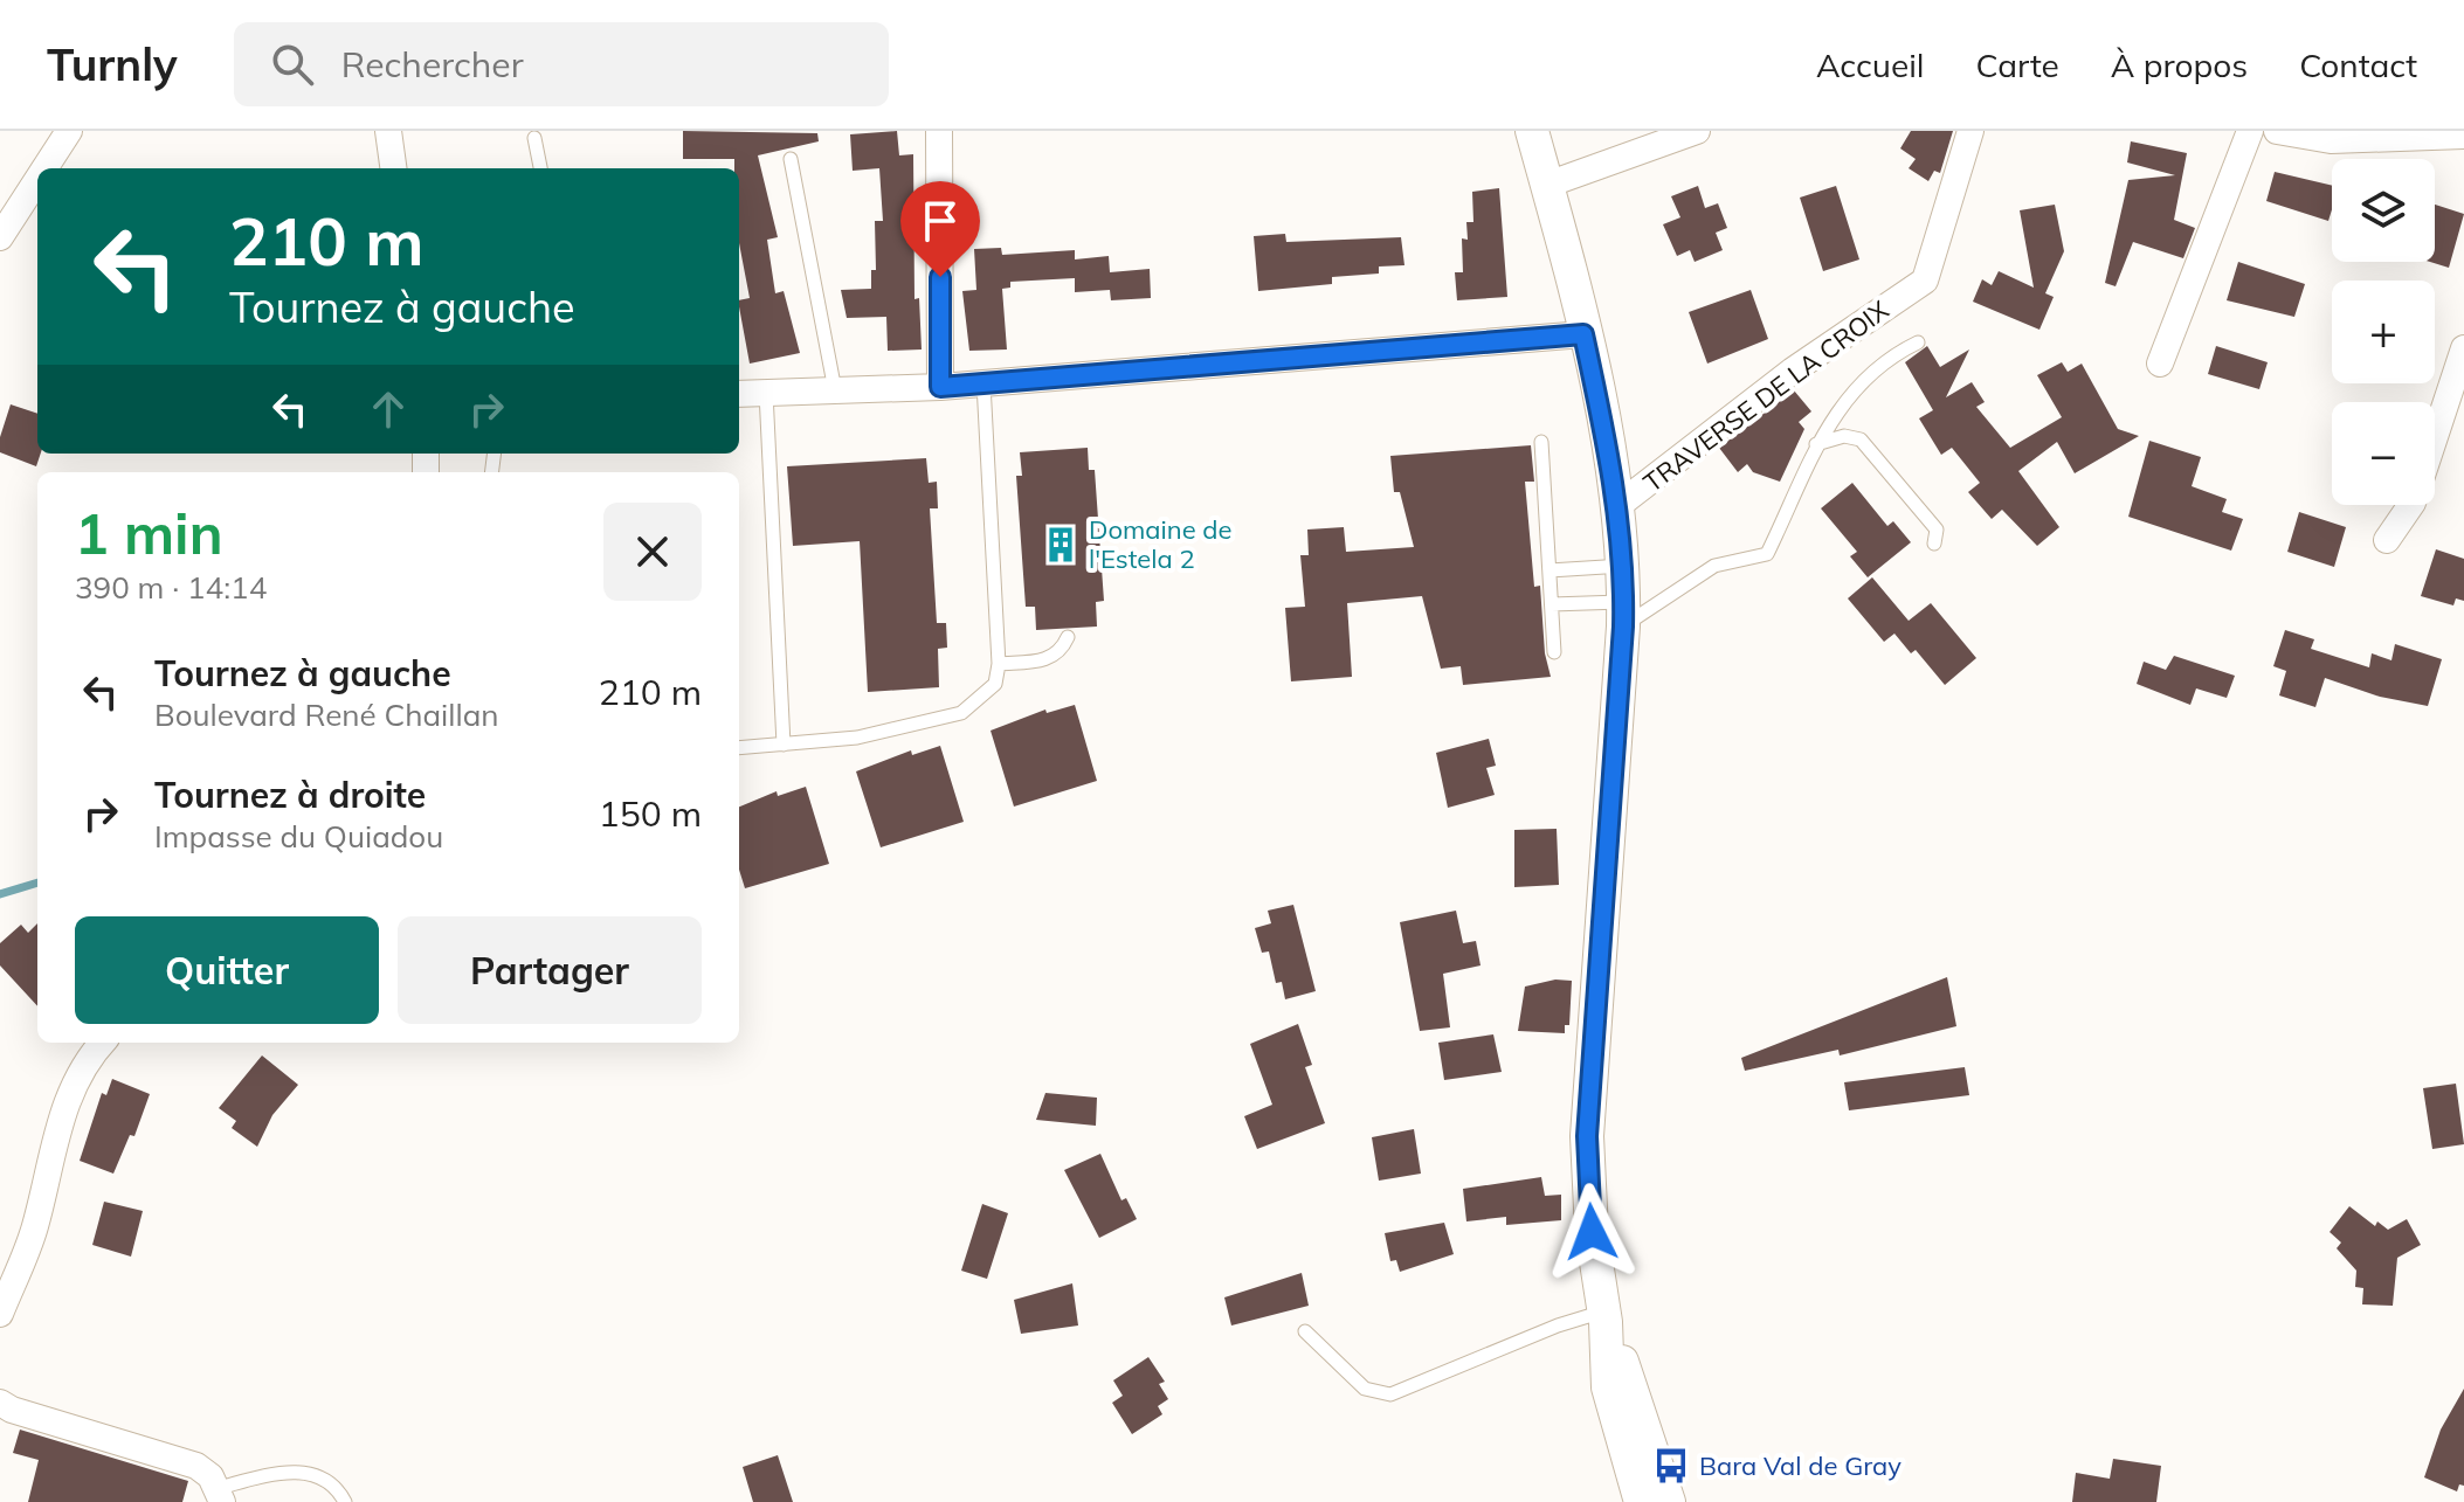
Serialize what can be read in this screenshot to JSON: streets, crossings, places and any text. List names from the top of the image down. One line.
{"streets":{"street":["TRAVERSE DE LA CROIX"]},"places":{"building":["Domaine de l'Estela 2"],"bus stop":["Bara Val de Gray"]},"page":{"header":"Turnly","search":"Rechercher","nav":["Accueil","Carte","À propos","Contact"],"map_buttons":["+","−"],"turn":["210 m","Tournez à gauche"],"heading":["1 min","390 m · 14:14"],"list":[{"name":"Tournez à gauche","note":"Boulevard René Chaillan","value":"210 m"},{"name":"Tournez à droite","note":"Impasse du Quiadou","value":"150 m"}],"buttons":["Quitter","Partager"]}}
